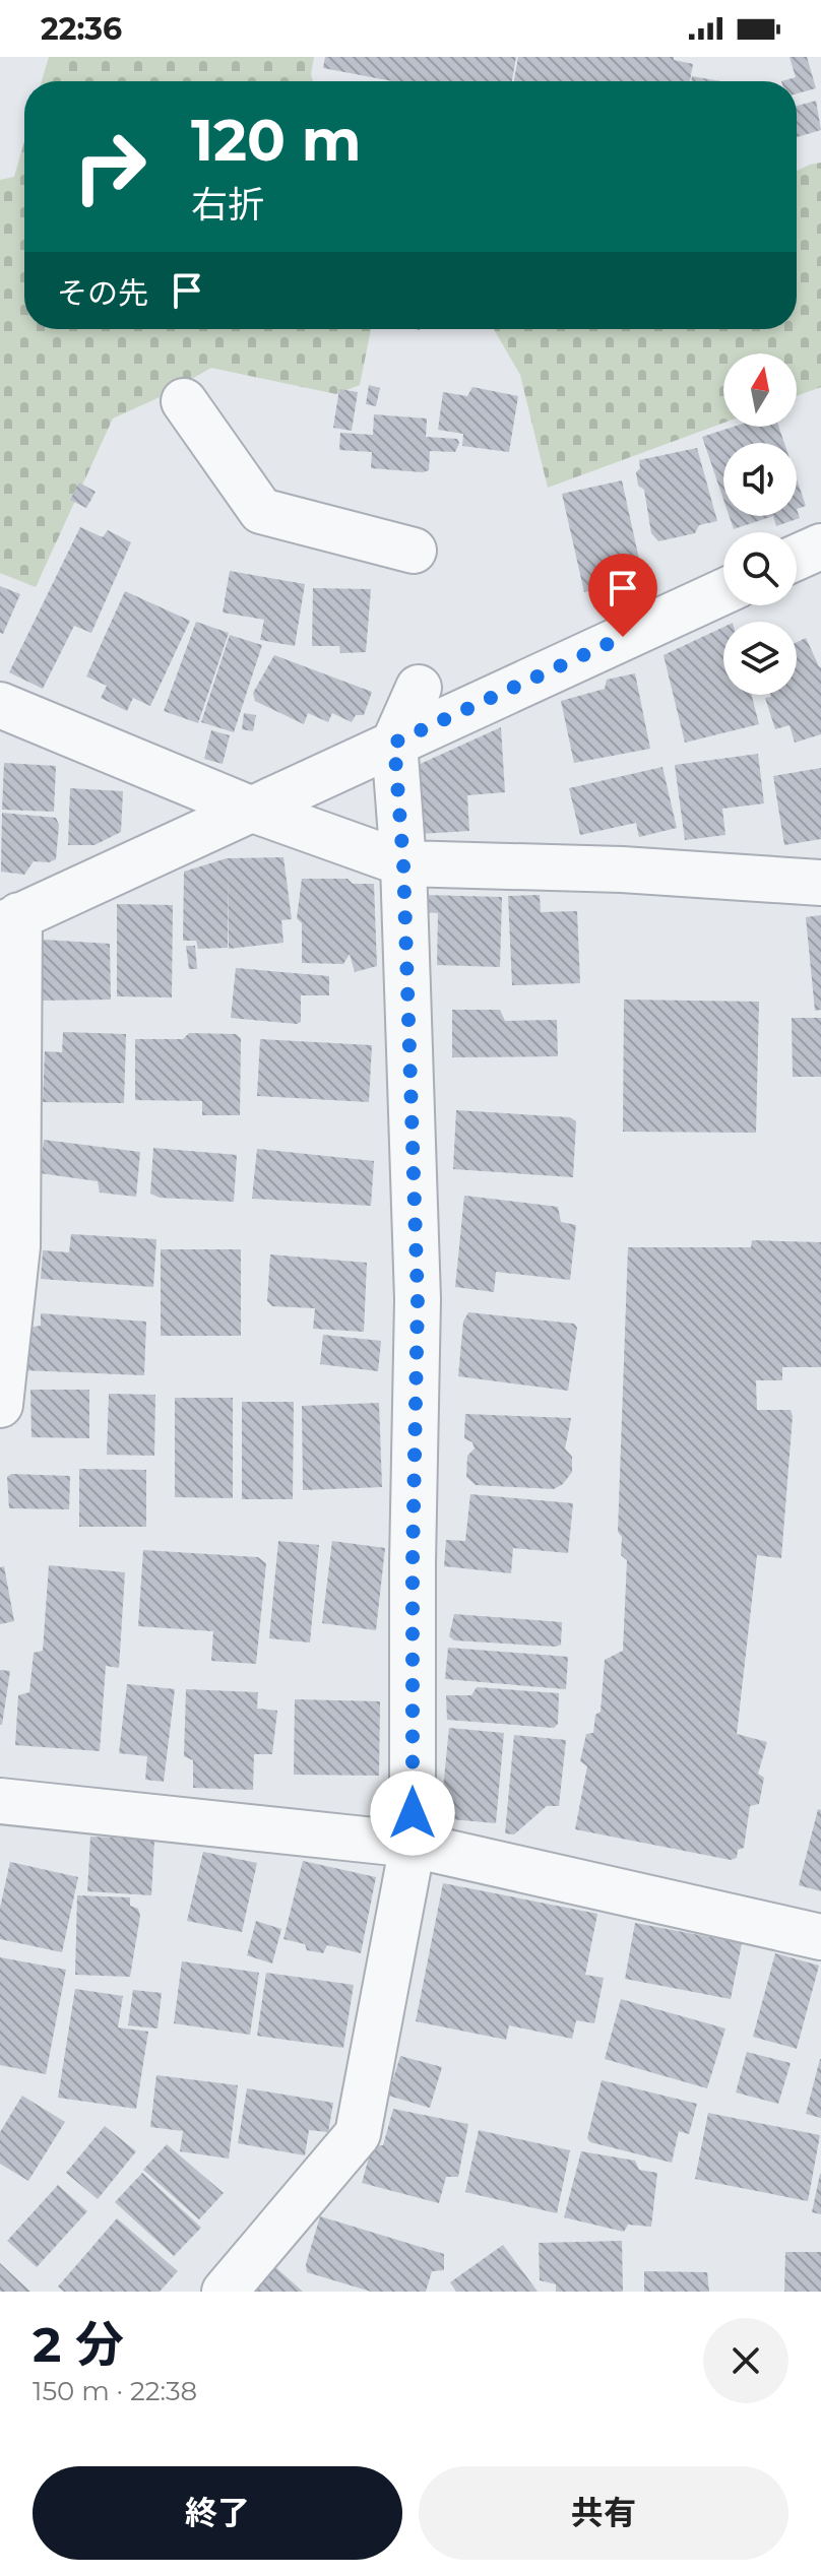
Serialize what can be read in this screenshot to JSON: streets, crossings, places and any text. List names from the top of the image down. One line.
{"north":"top","page":{"status":"22:36","turn":["120 m","右折"],"then":"その先","heading":["2 分","150 m · 22:38"],"buttons":["終了","共有"]}}
